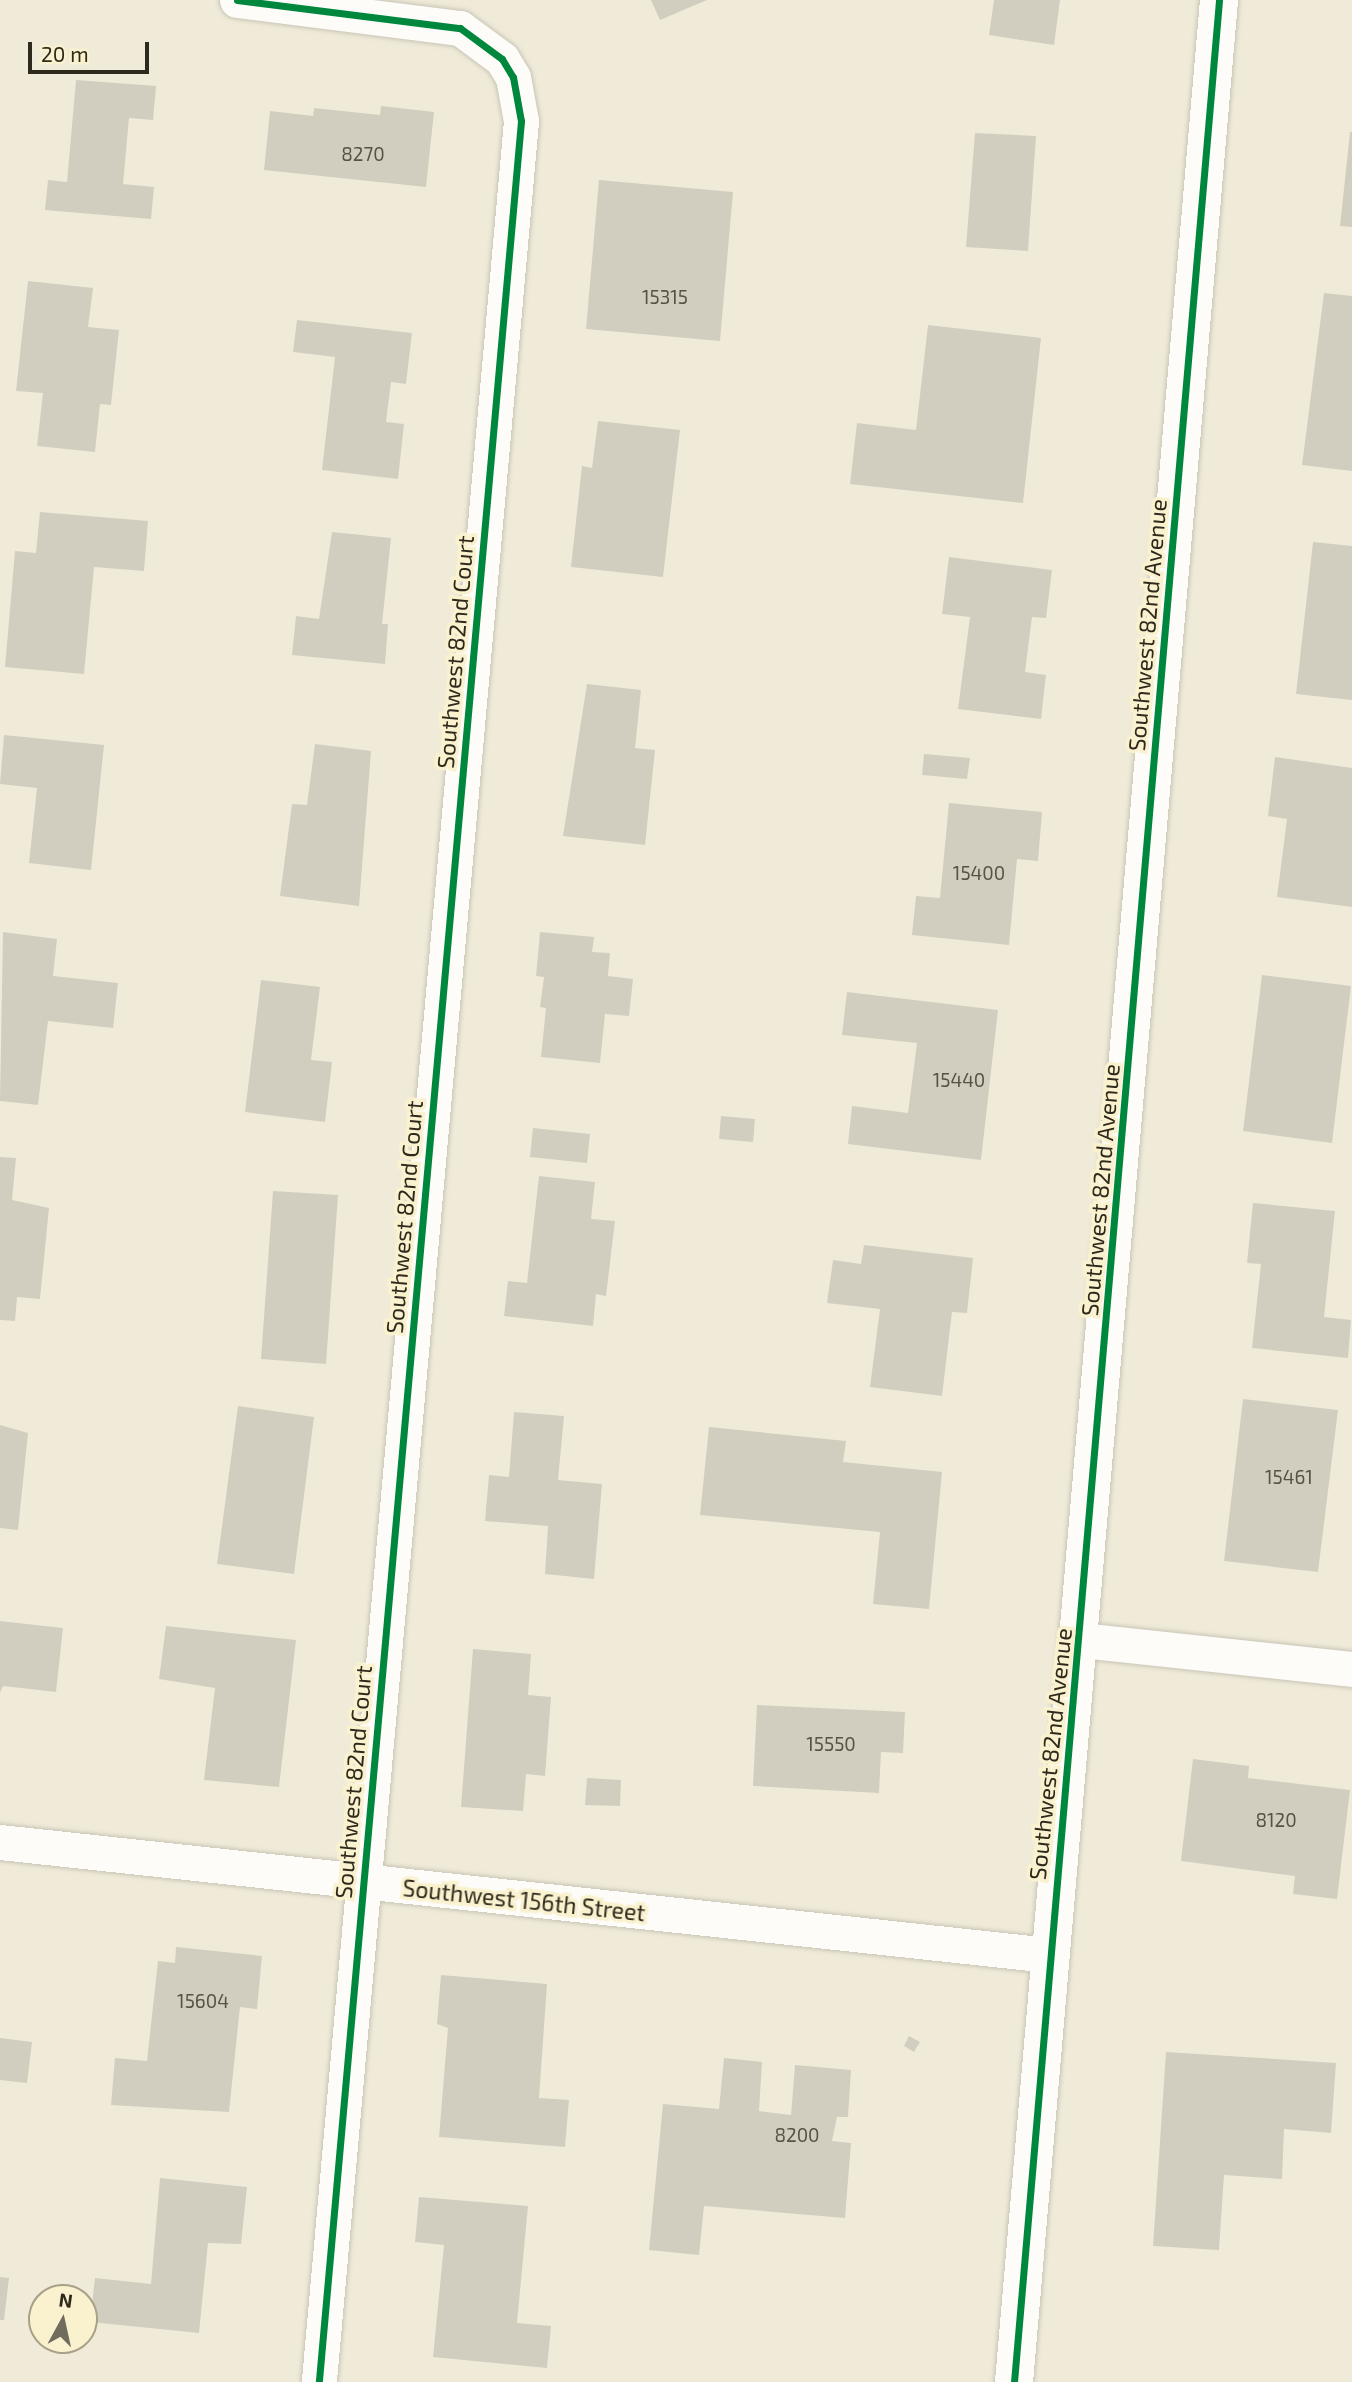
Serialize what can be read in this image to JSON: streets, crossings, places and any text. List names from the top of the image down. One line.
{"streets":{"street":["Southwest 82nd Avenue","Southwest 82nd Court","Southwest 156th Street"]},"crossings":[["Southwest 82nd Avenue","Southwest 156th Street"],["Southwest 82nd Court","Southwest 156th Street"]],"house_numbers":["8270","15315","15400","15440","15461","15550","8120","15604","8200"],"scale_bar":"20 m","north":"top"}
